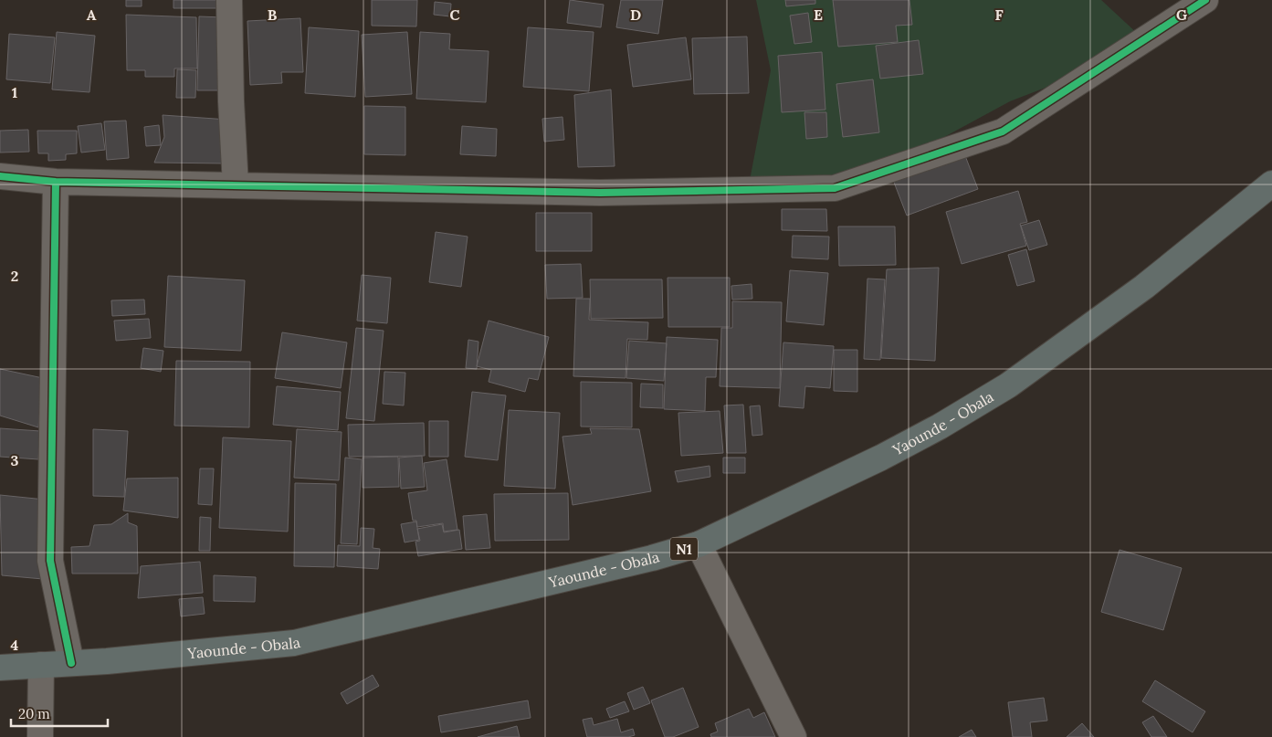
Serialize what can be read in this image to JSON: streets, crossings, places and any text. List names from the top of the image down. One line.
{"streets":{"highway":["Yaounde - Obala","N1"]},"scale_bar":"20 m","grid":{"columns":["A","B","C","D","E","F","G"],"rows":["1","2","3","4"]}}
